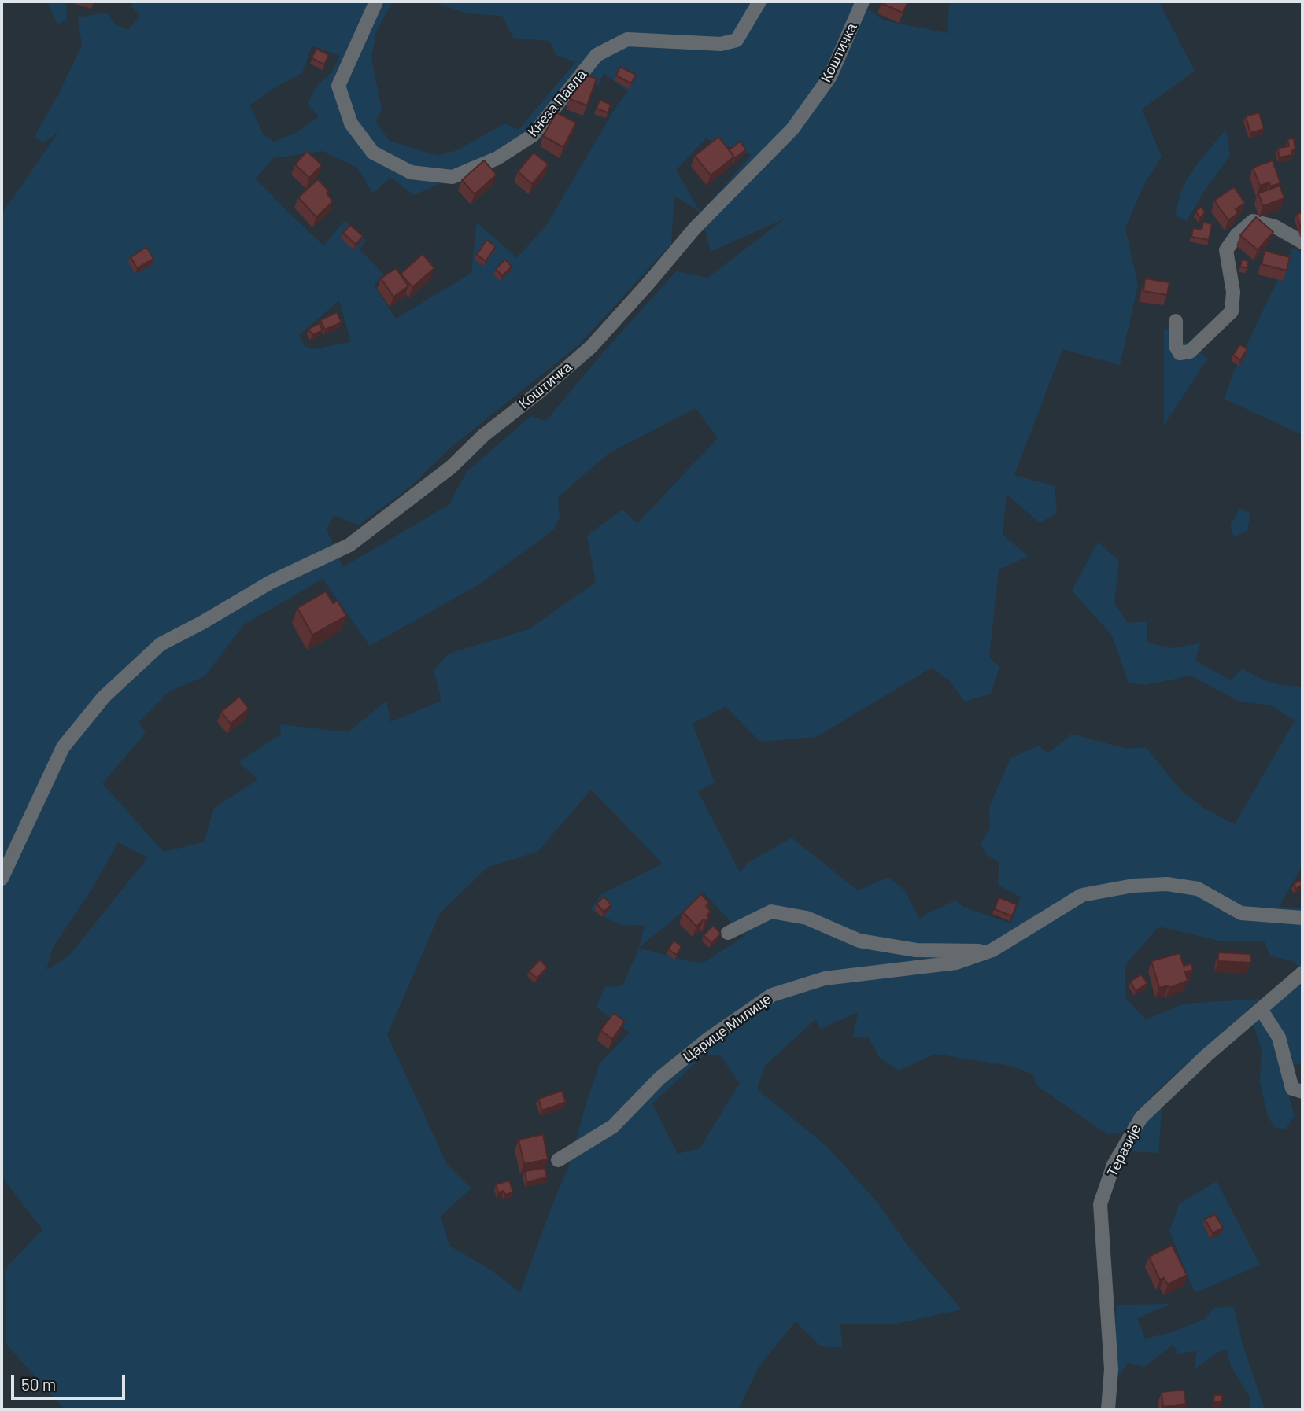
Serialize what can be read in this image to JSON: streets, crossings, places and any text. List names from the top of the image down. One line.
{"streets":{"street":["Коштичка","Кнеза Павла","Царице Милице","Теразије"]},"scale_bar":"50 m"}
